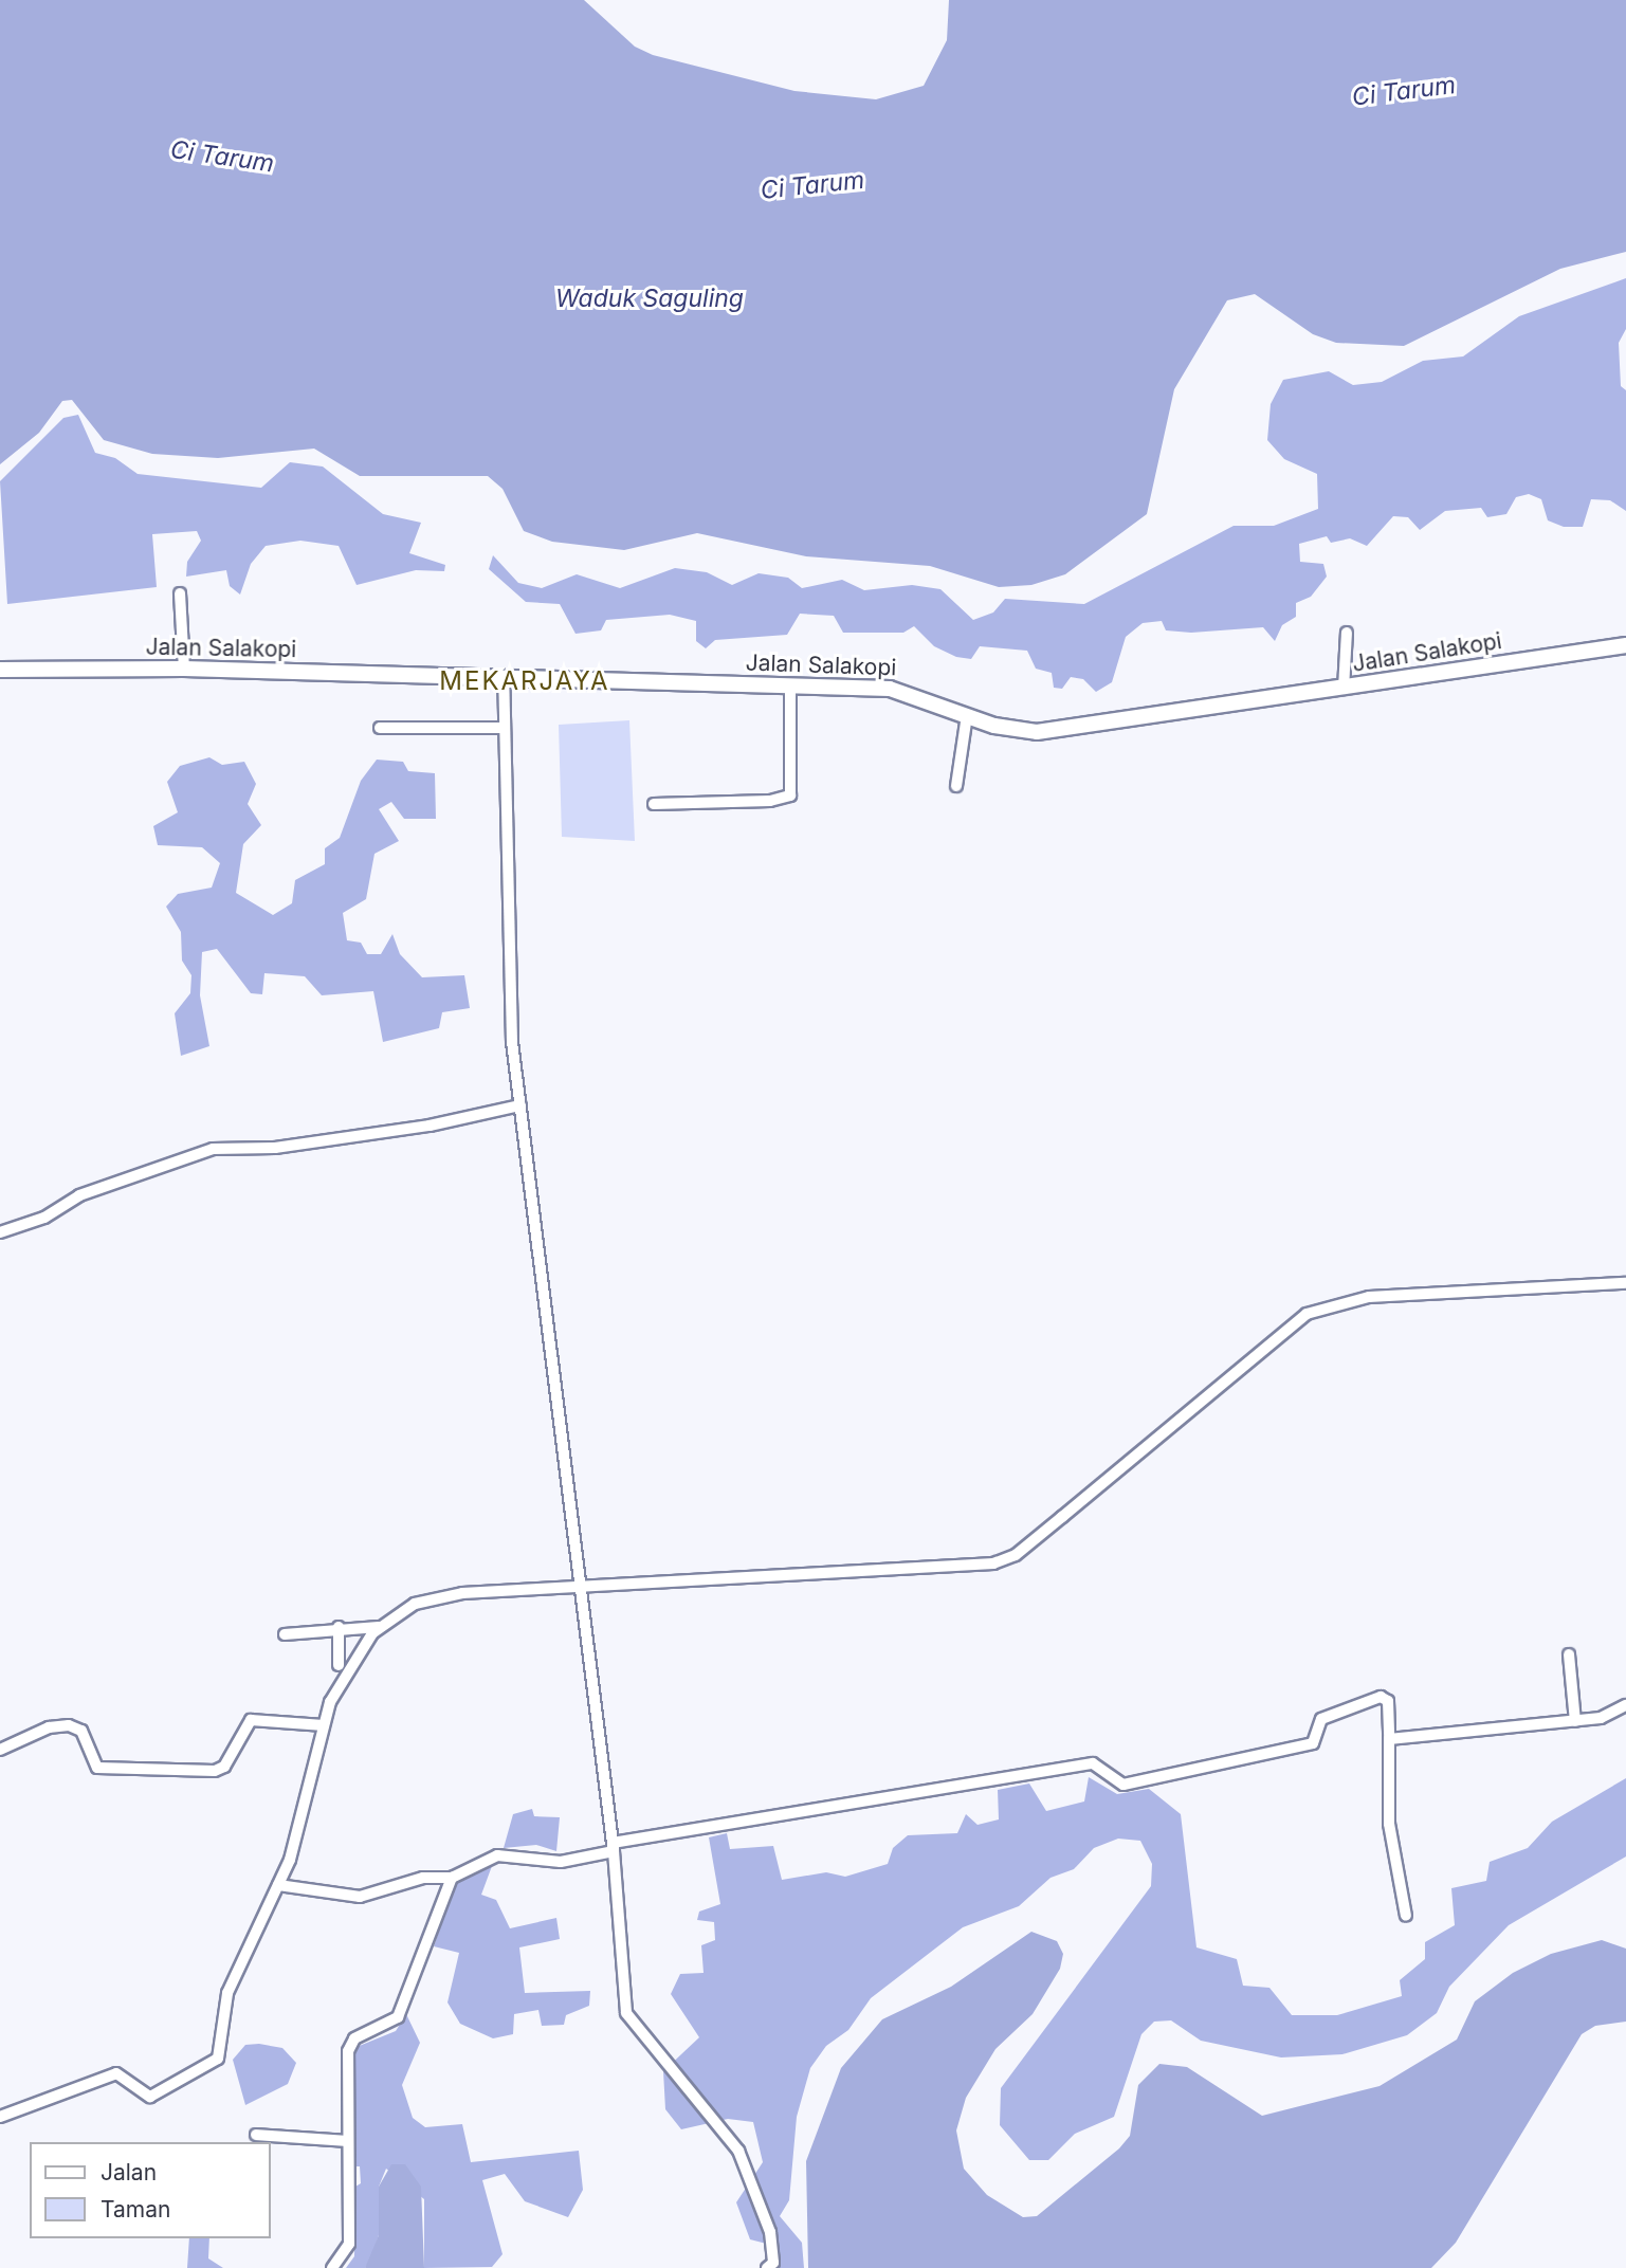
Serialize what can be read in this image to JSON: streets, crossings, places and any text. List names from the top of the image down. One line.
{"streets":{"street":["Jalan Salakopi"]},"districts":["MEKARJAYA"],"water":["Ci Tarum","Waduk Saguling"],"legend":["Jalan","Taman"]}
